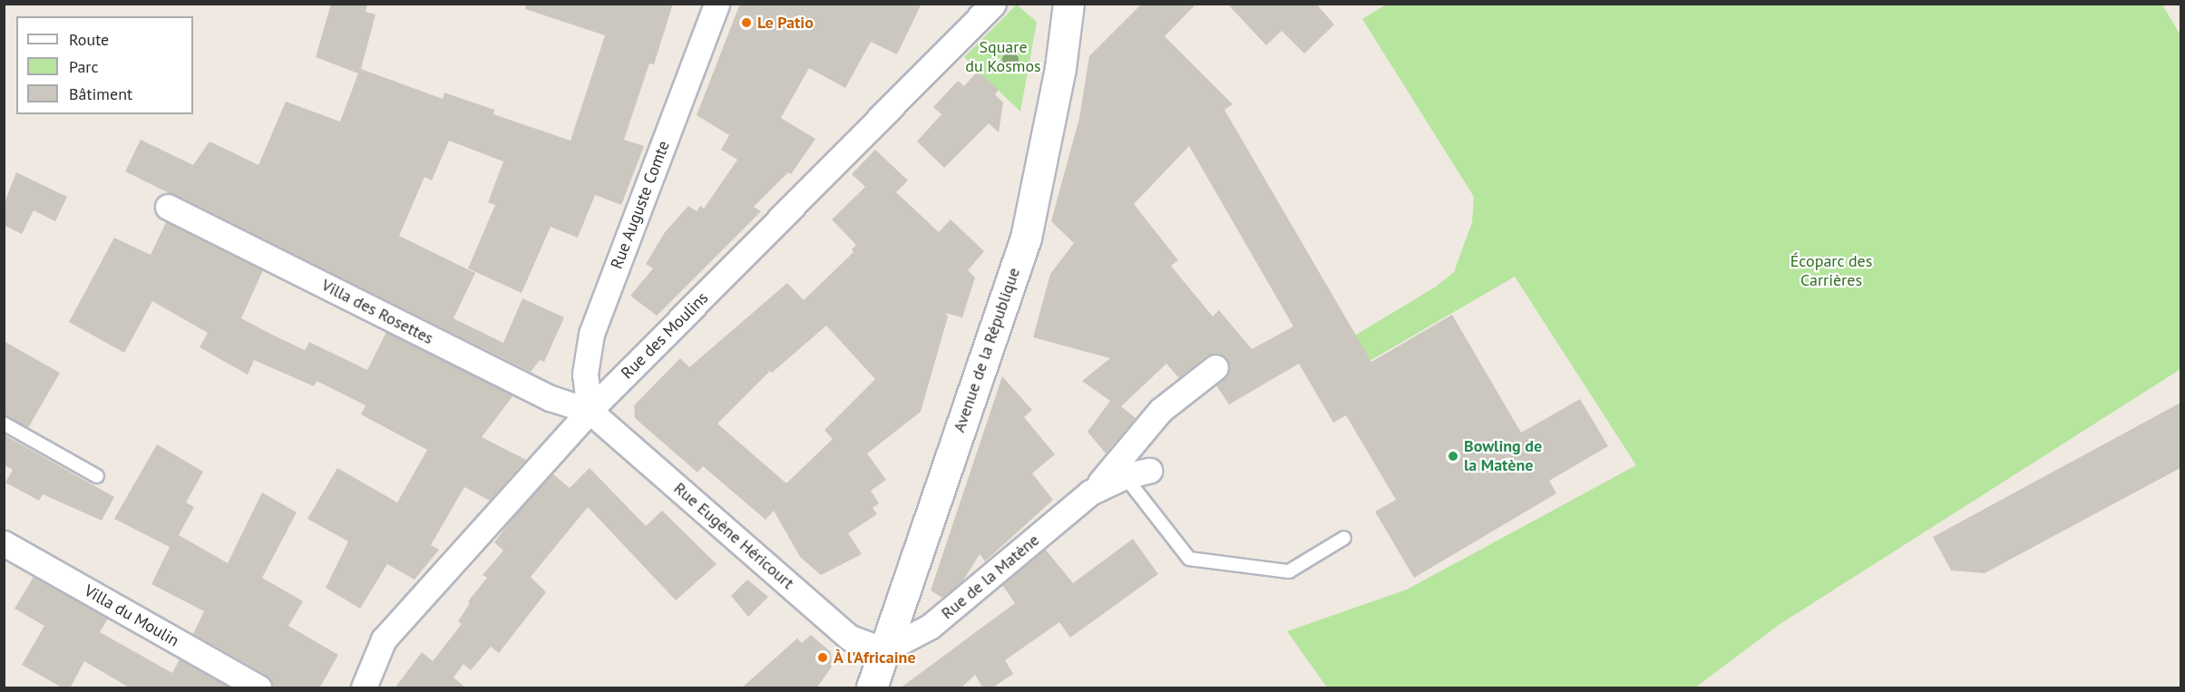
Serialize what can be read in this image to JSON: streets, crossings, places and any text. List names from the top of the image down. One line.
{"streets":{"main road":["Avenue de la République"],"street":["Rue Auguste Comte","Villa des Rosettes","Rue des Moulins","Rue Eugène Héricourt","Rue de la Matène","Villa du Moulin"]},"crossings":[["Rue Auguste Comte","Villa des Rosettes"],["Rue Auguste Comte","Rue des Moulins"],["Rue Auguste Comte","Rue Eugène Héricourt"],["Villa des Rosettes","Rue des Moulins"],["Villa des Rosettes","Rue Eugène Héricourt"],["Rue des Moulins","Rue Eugène Héricourt"],["Avenue de la République","Rue Eugène Héricourt"],["Avenue de la République","Rue de la Matène"],["Rue Eugène Héricourt","Rue de la Matène"]],"parks":["Square du Kosmos","Écoparc des Carrières"],"places":["Le Patio","Bowling de la Matène","À l'Africaine"],"legend":["Route","Parc","Bâtiment"]}
